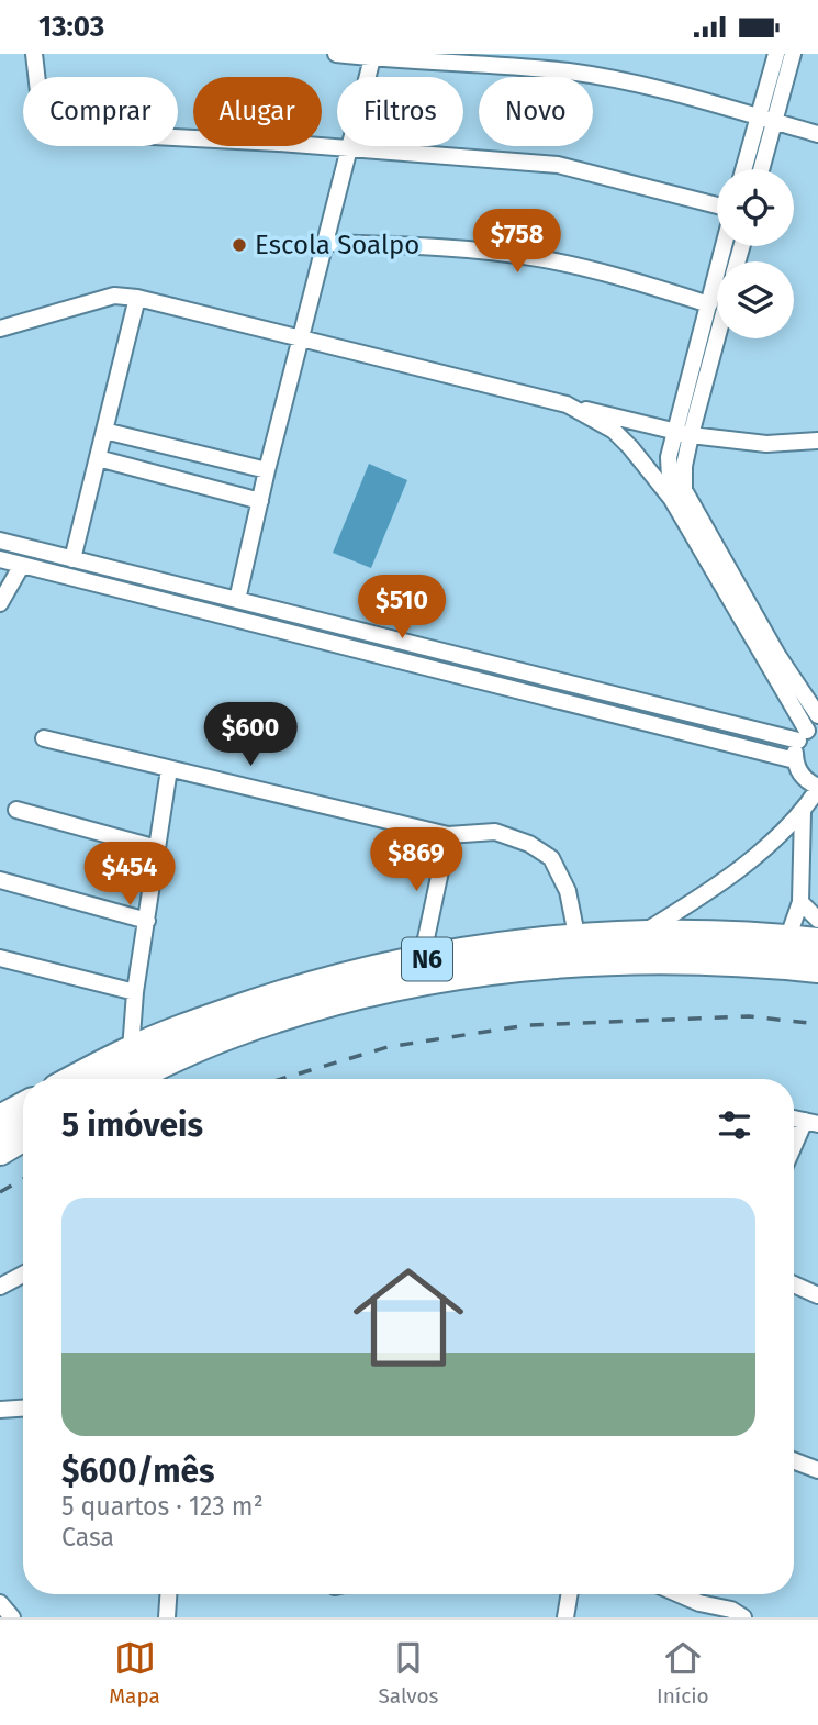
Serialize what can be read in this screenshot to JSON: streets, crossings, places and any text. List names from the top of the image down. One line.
{"streets":{"highway":["N6"]},"places":["Escola Soalpo"],"page":{"status":"13:03","chip":["Comprar","Alugar","Filtros","Novo"],"price":["$758","$510","$600","$869","$454"],"heading":"5 imóveis","list":[{"name":"$600/mês","note":"5 quartos · 123 m² · Casa"}],"tabs":["Mapa","Salvos","Início"]}}
